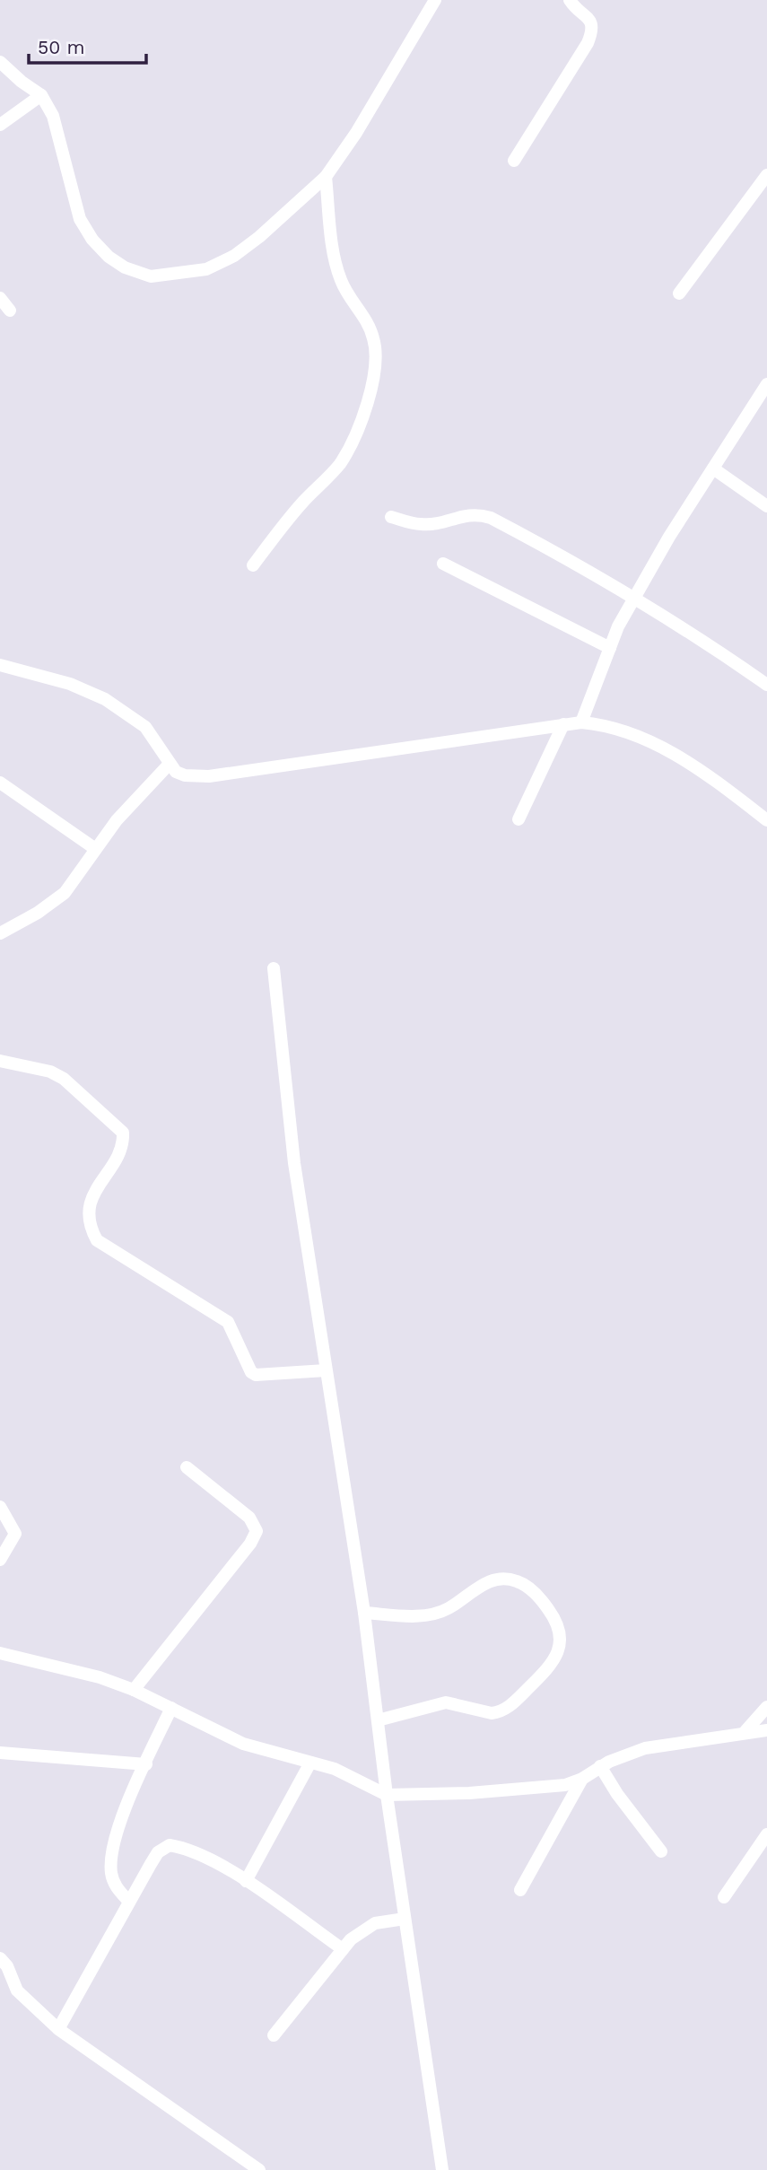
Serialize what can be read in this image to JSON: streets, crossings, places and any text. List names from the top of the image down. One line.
{"scale_bar":"50 m"}
